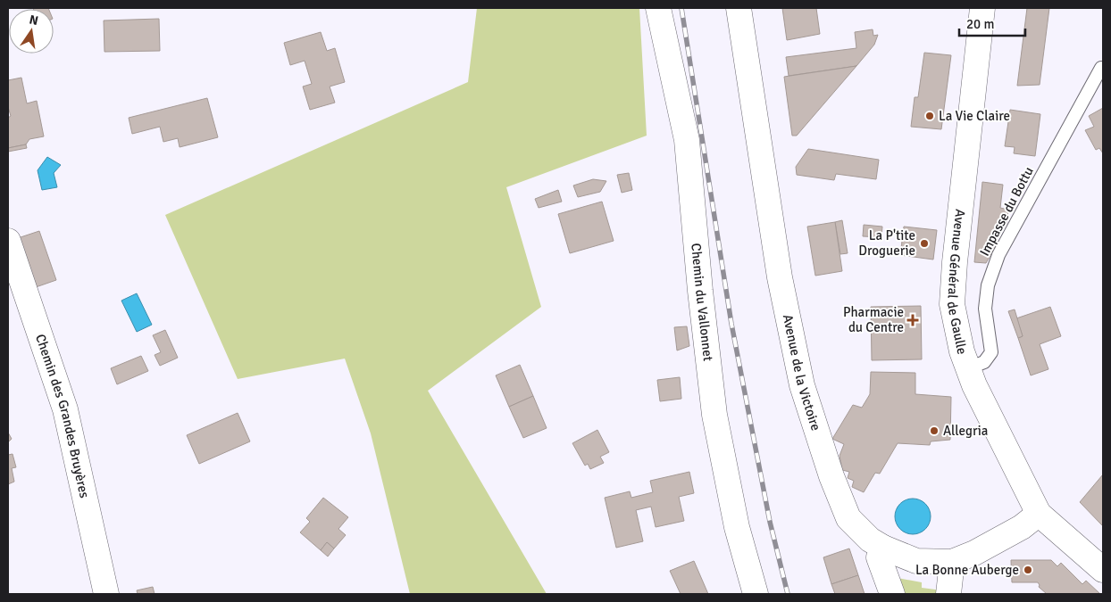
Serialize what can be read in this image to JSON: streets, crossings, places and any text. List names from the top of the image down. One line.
{"streets":{"street":["Avenue Général de Gaulle","Chemin du Vallonnet","Avenue de la Victoire","Chemin des Grandes Bruyères"],"lane":["Impasse du Bottu"]},"crossings":[["Impasse du Bottu","Avenue Général de Gaulle"],["Avenue Général de Gaulle","Avenue de la Victoire"]],"places":{"other":["La Vie Claire","La P'tite Droguerie","Allegria","La Bonne Auberge"],"health":["Pharmacie du Centre"]},"scale_bar":"20 m","north":"top"}
